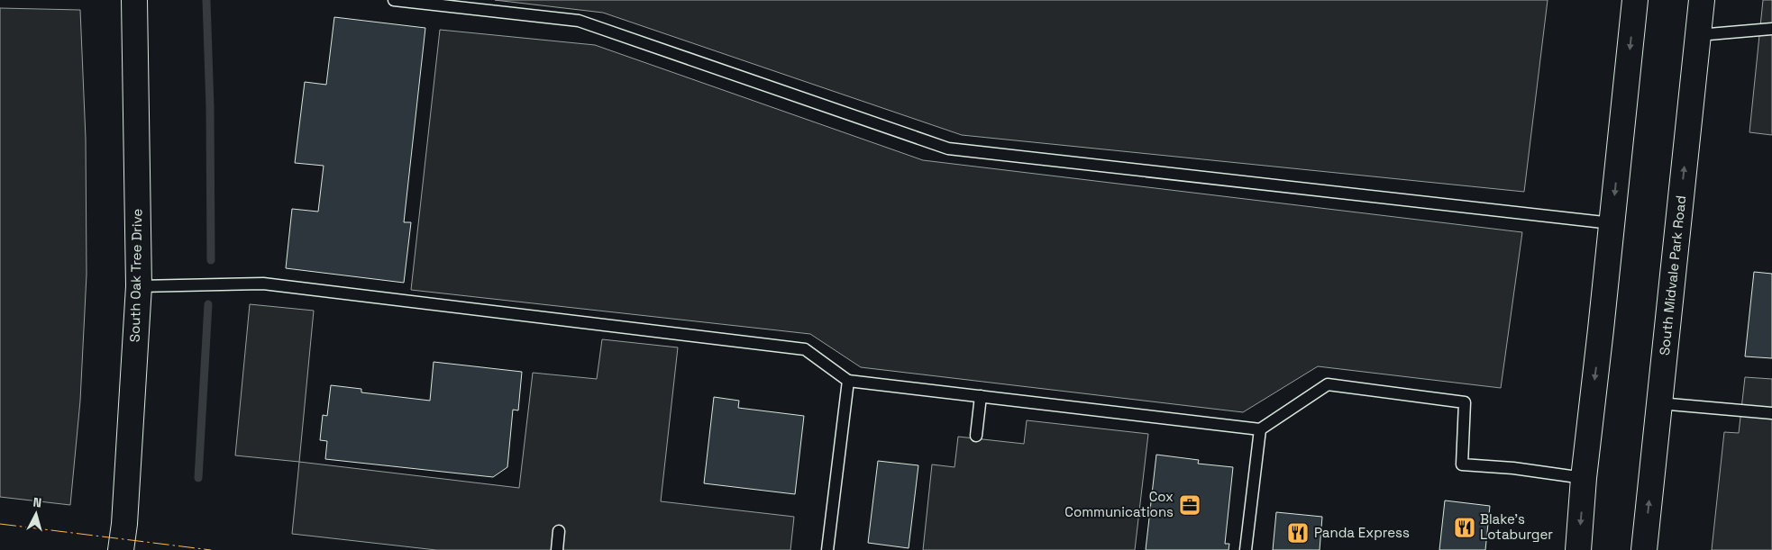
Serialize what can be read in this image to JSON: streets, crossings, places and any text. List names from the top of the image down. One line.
{"streets":{"main road":["South Oak Tree Drive","South Midvale Park Road"]},"places":{"office":["Cox Communications"],"restaurant":["Blake's Lotaburger","Panda Express"]},"north":"top"}
